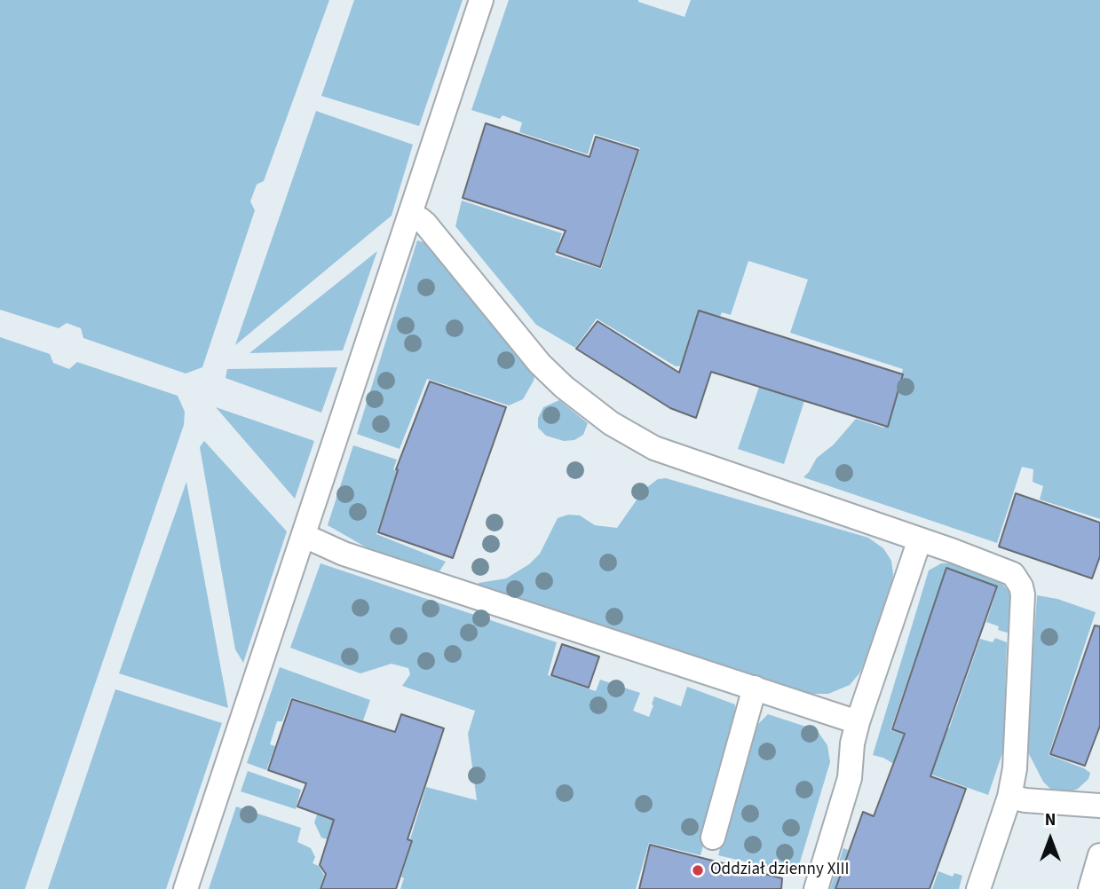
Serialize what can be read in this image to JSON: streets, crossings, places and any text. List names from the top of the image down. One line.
{"places":["Oddział dzienny XIII"],"north":"top"}
